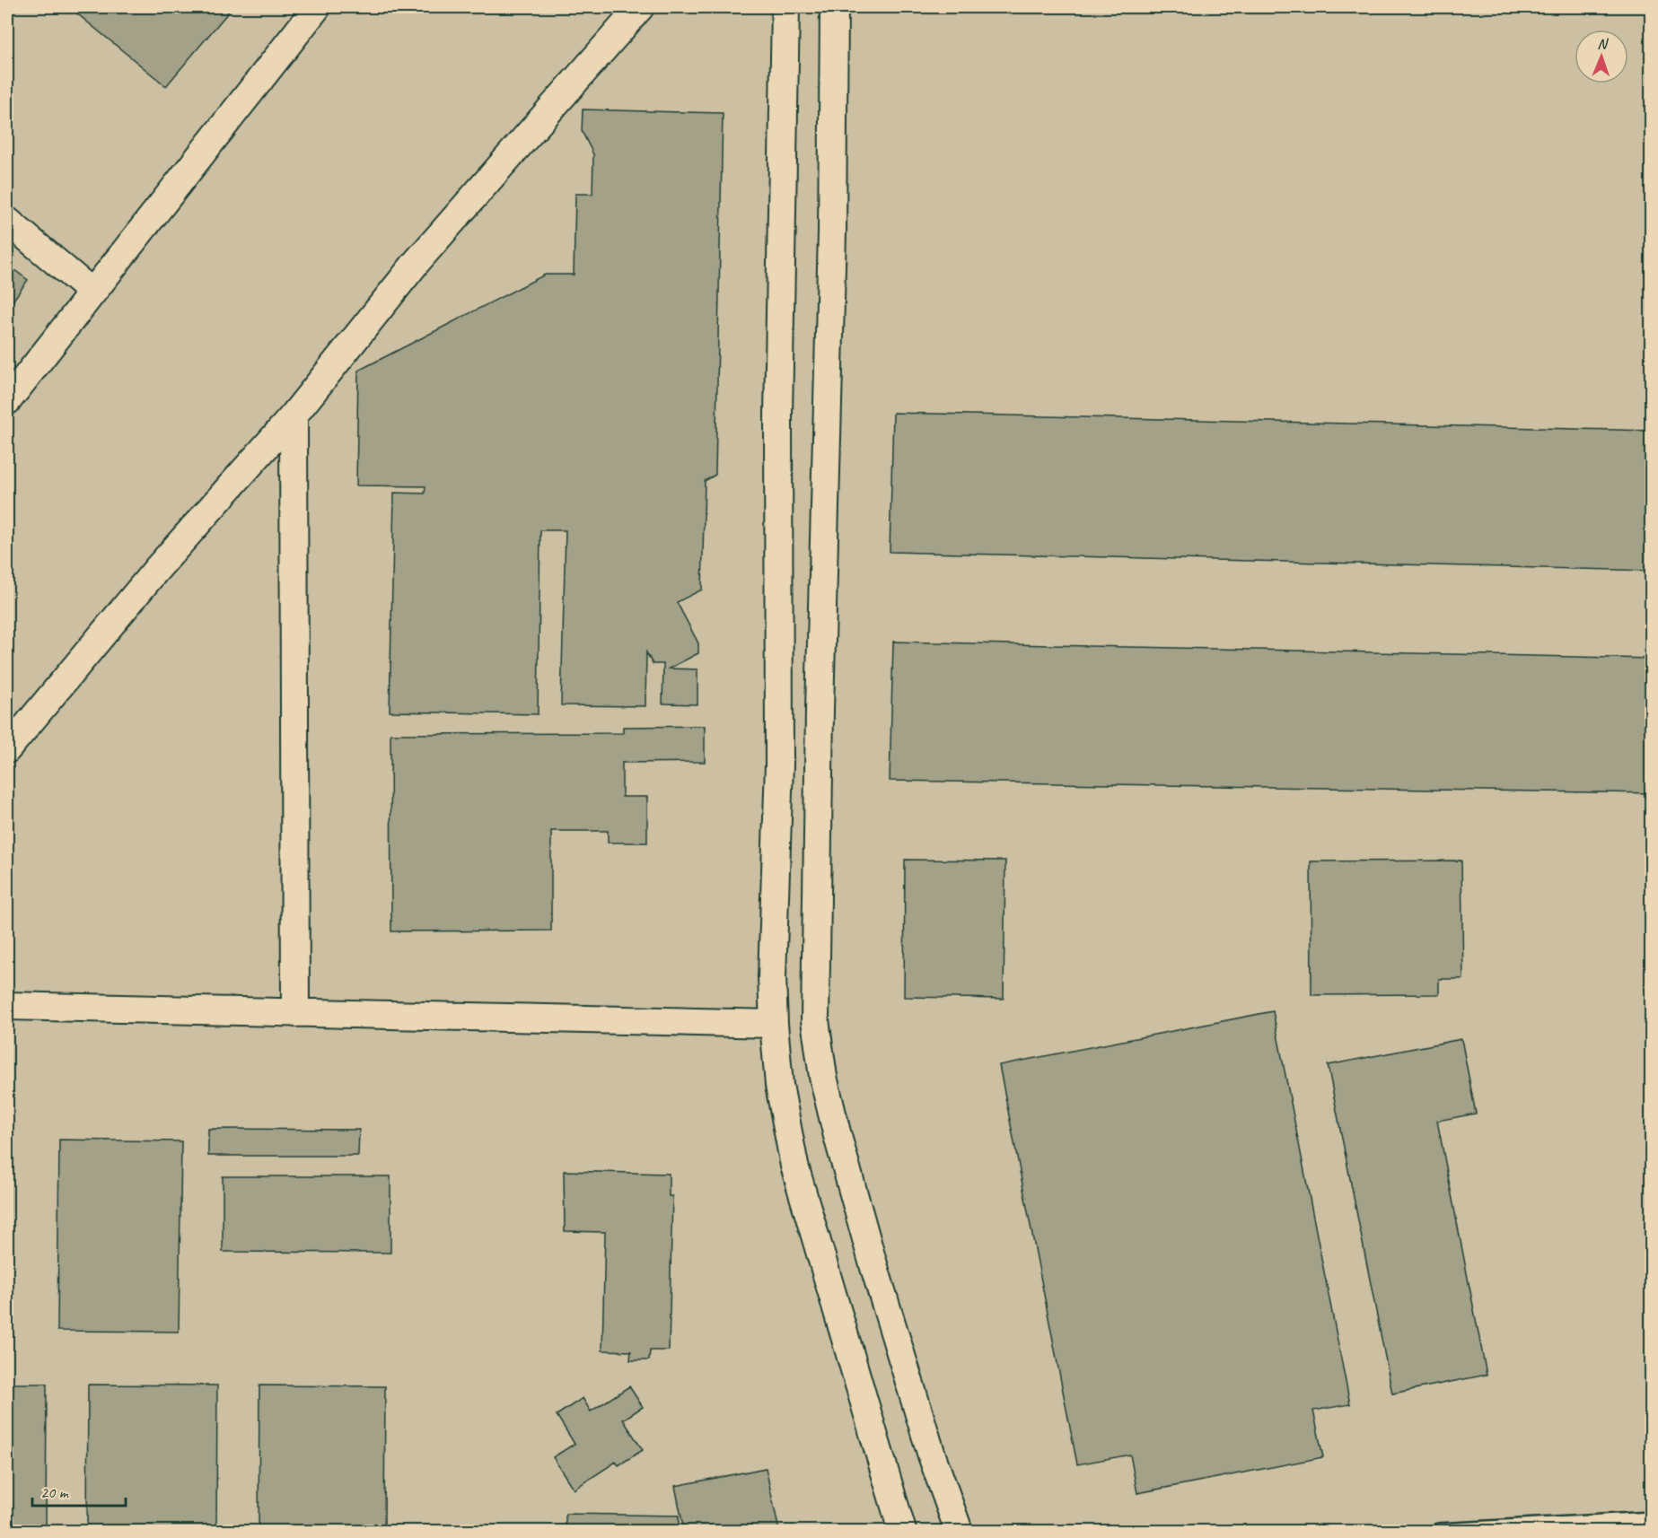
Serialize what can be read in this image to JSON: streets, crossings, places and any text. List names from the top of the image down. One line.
{"scale_bar":"20 m","north":"top"}
